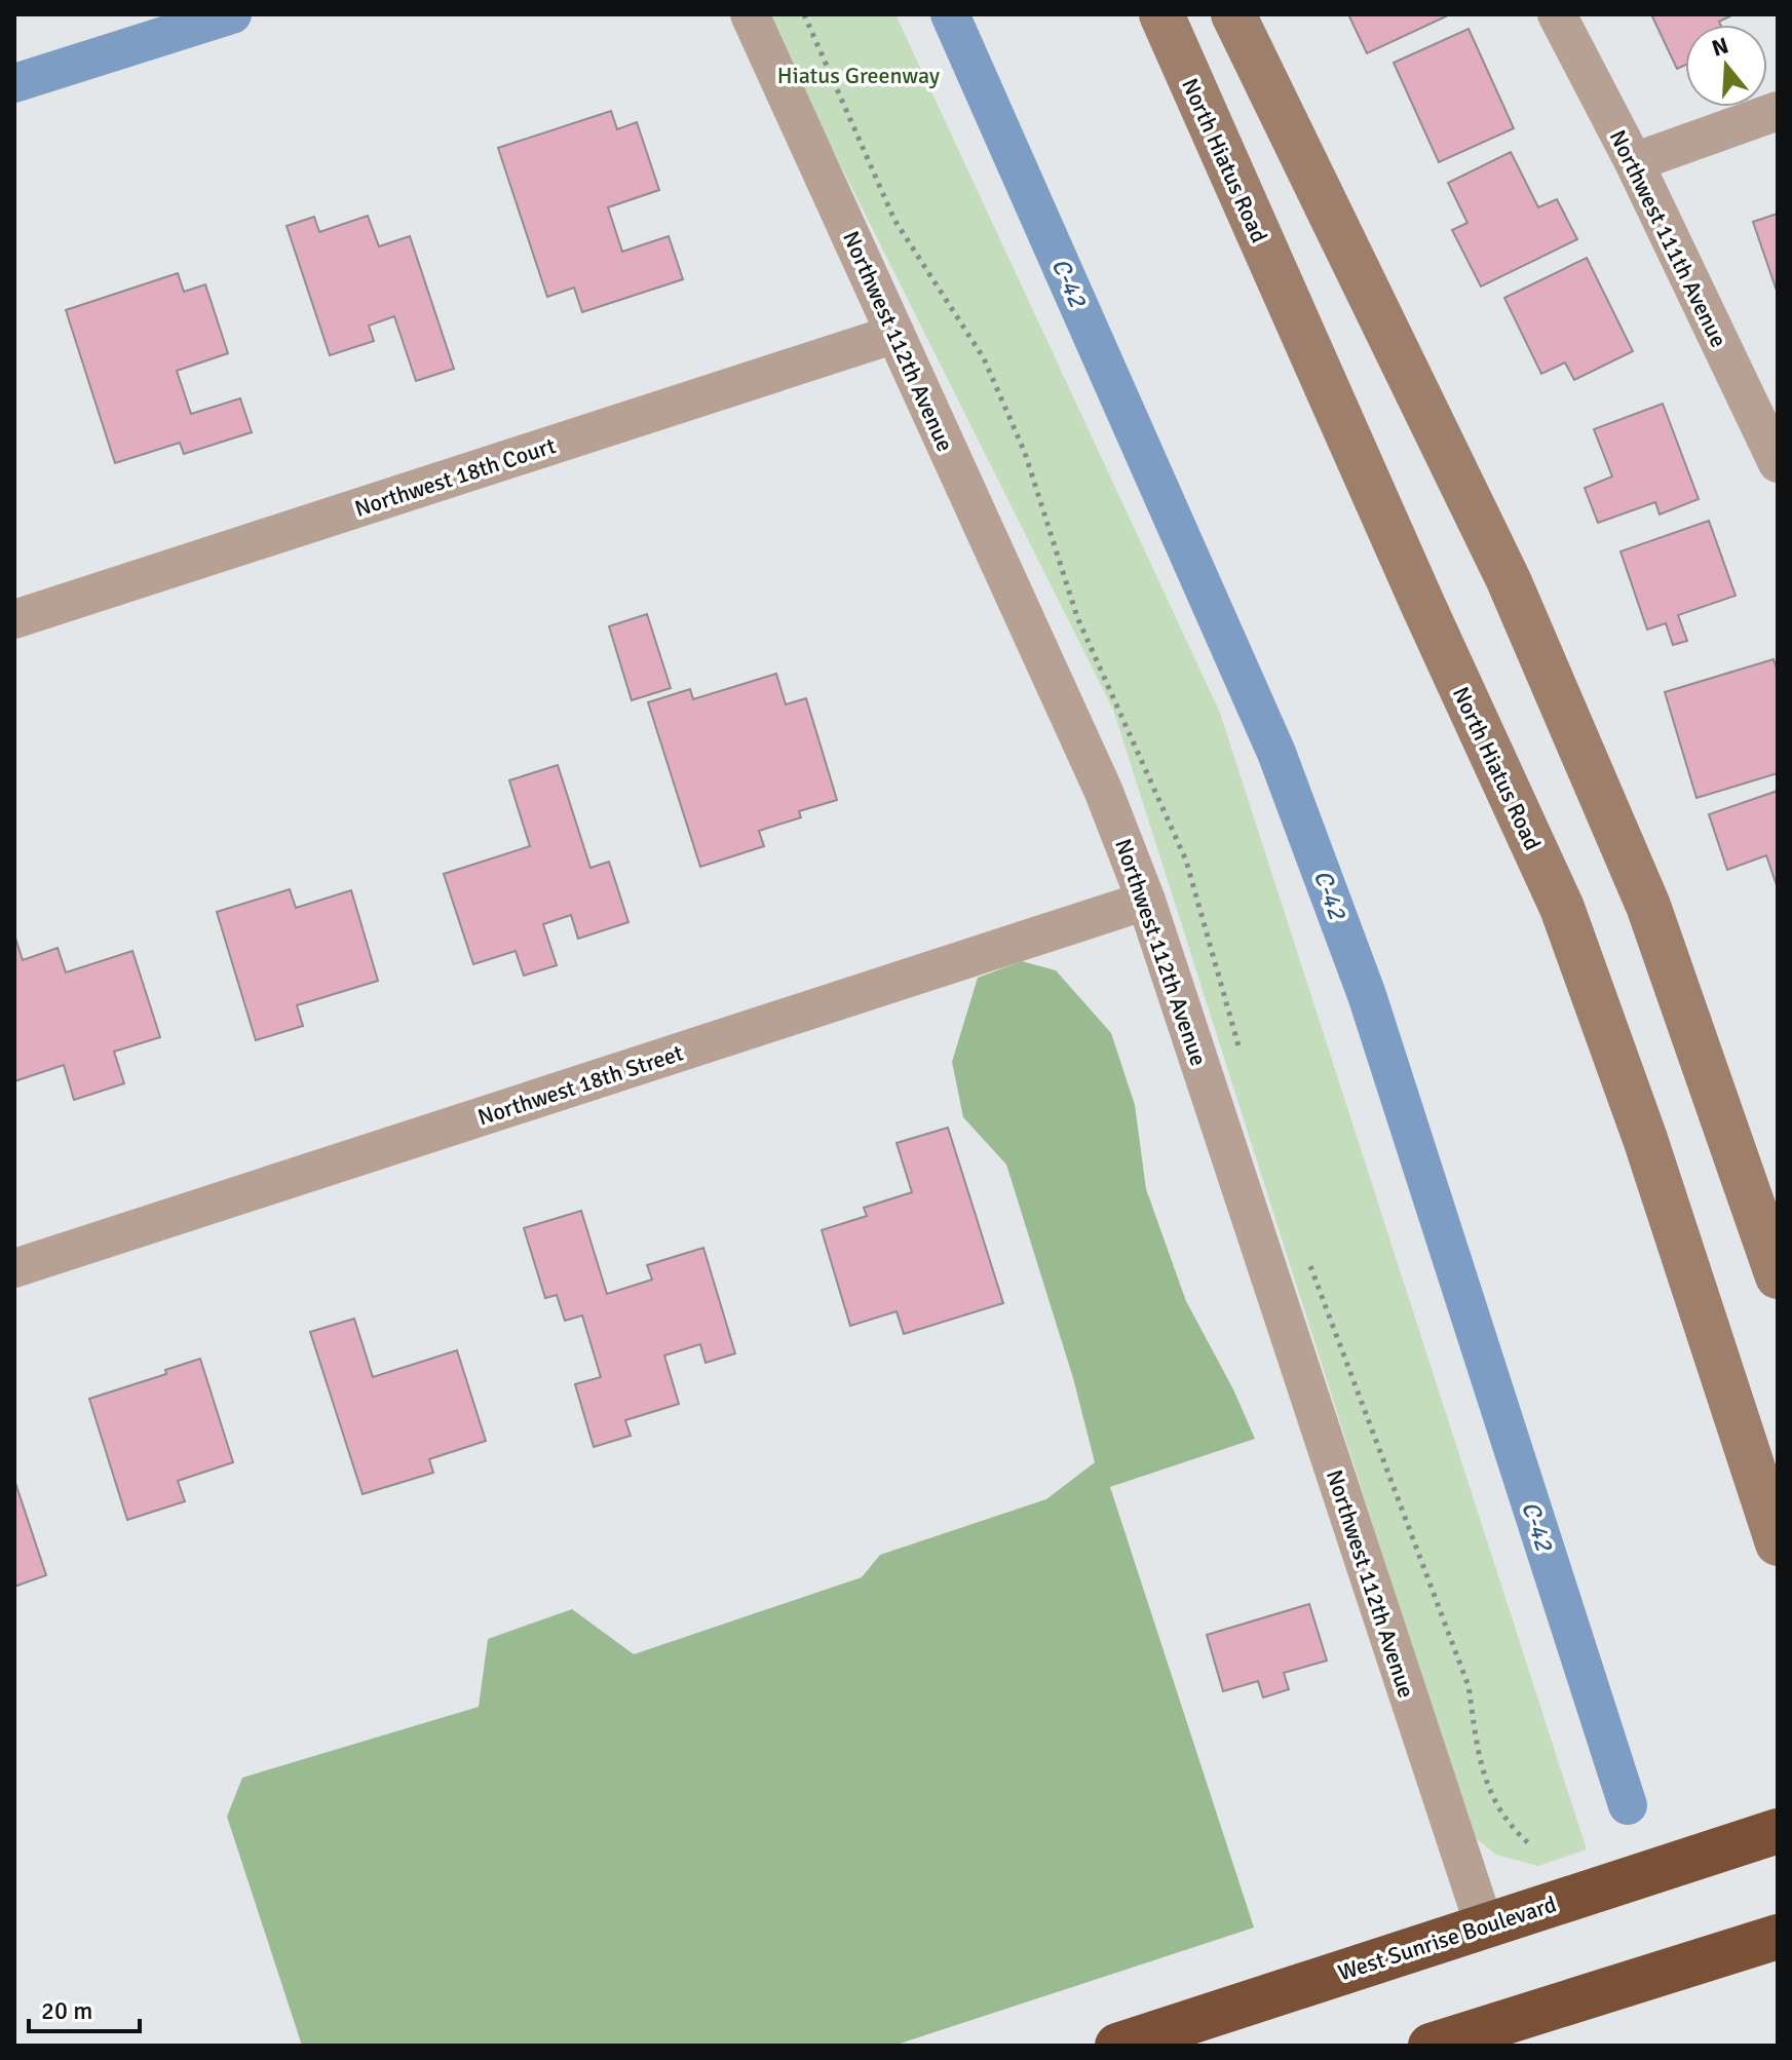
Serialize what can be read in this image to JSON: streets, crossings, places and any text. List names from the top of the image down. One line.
{"streets":{"highway":["West Sunrise Boulevard"],"main road":["North Hiatus Road"],"street":["Northwest 111th Avenue","Northwest 112th Avenue","Northwest 18th Court","Northwest 18th Street"]},"crossings":[["Northwest 112th Avenue","Northwest 18th Court"],["Northwest 112th Avenue","Northwest 18th Street"],["Northwest 112th Avenue","West Sunrise Boulevard"]],"water":["C-42"],"parks":["Hiatus Greenway"],"scale_bar":"20 m","north":"top"}
